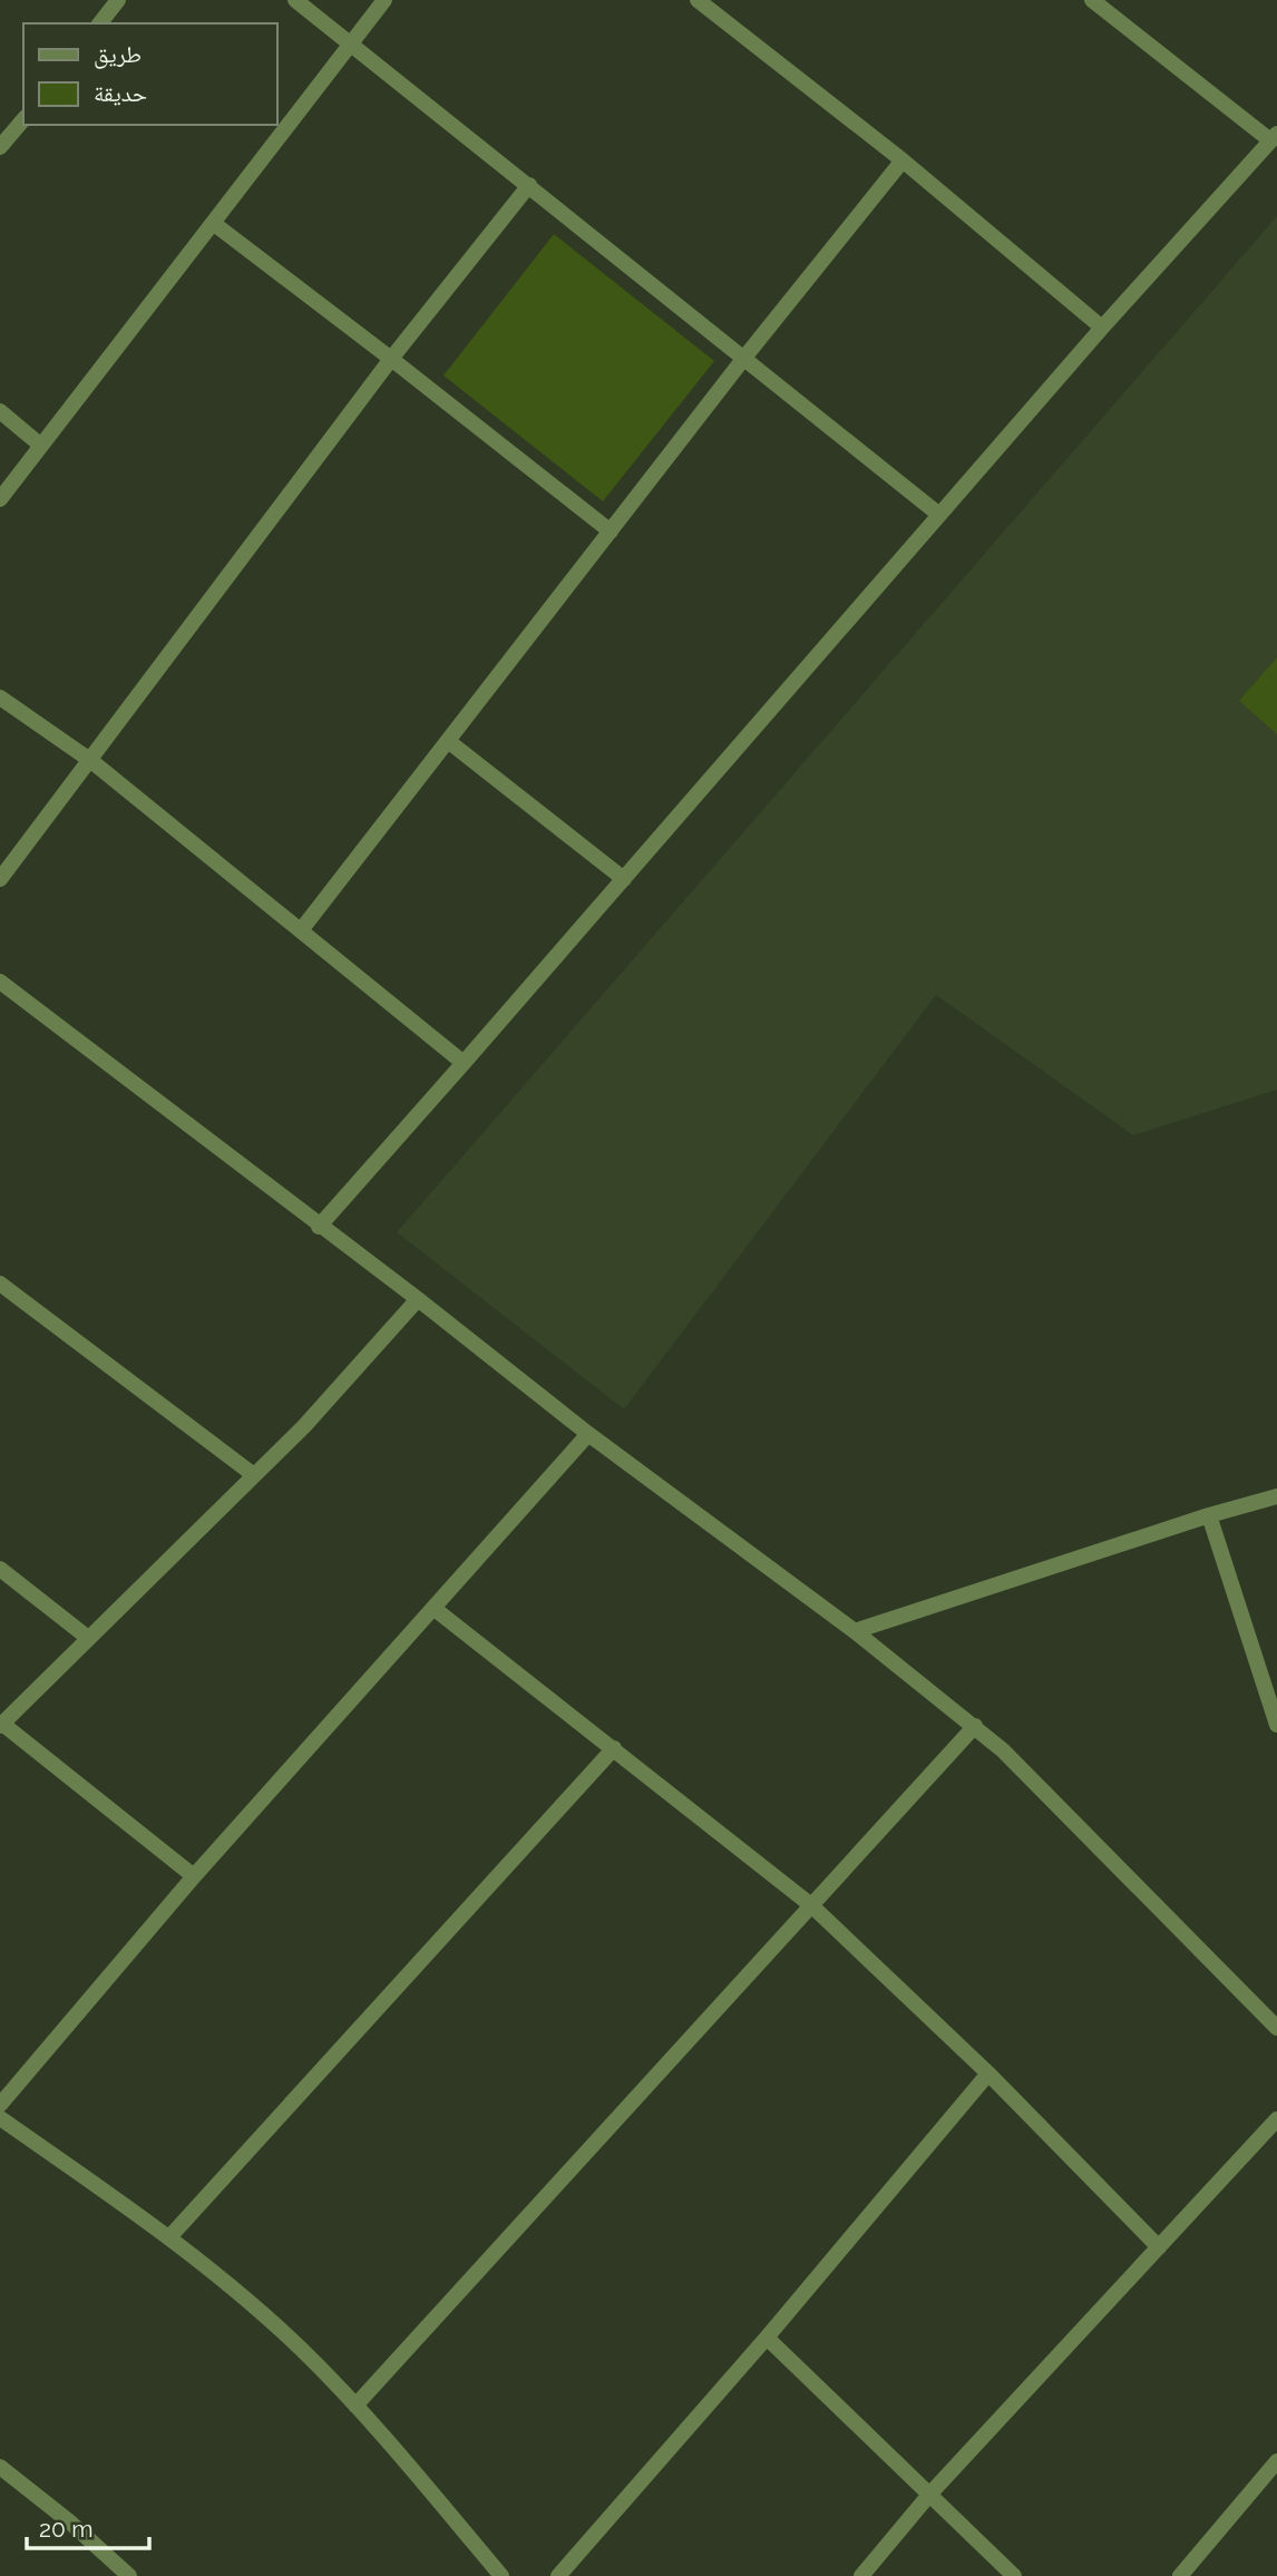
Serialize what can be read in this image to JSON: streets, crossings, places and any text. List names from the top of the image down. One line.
{"legend":["طريق","حديقة"],"scale_bar":"20 m"}
